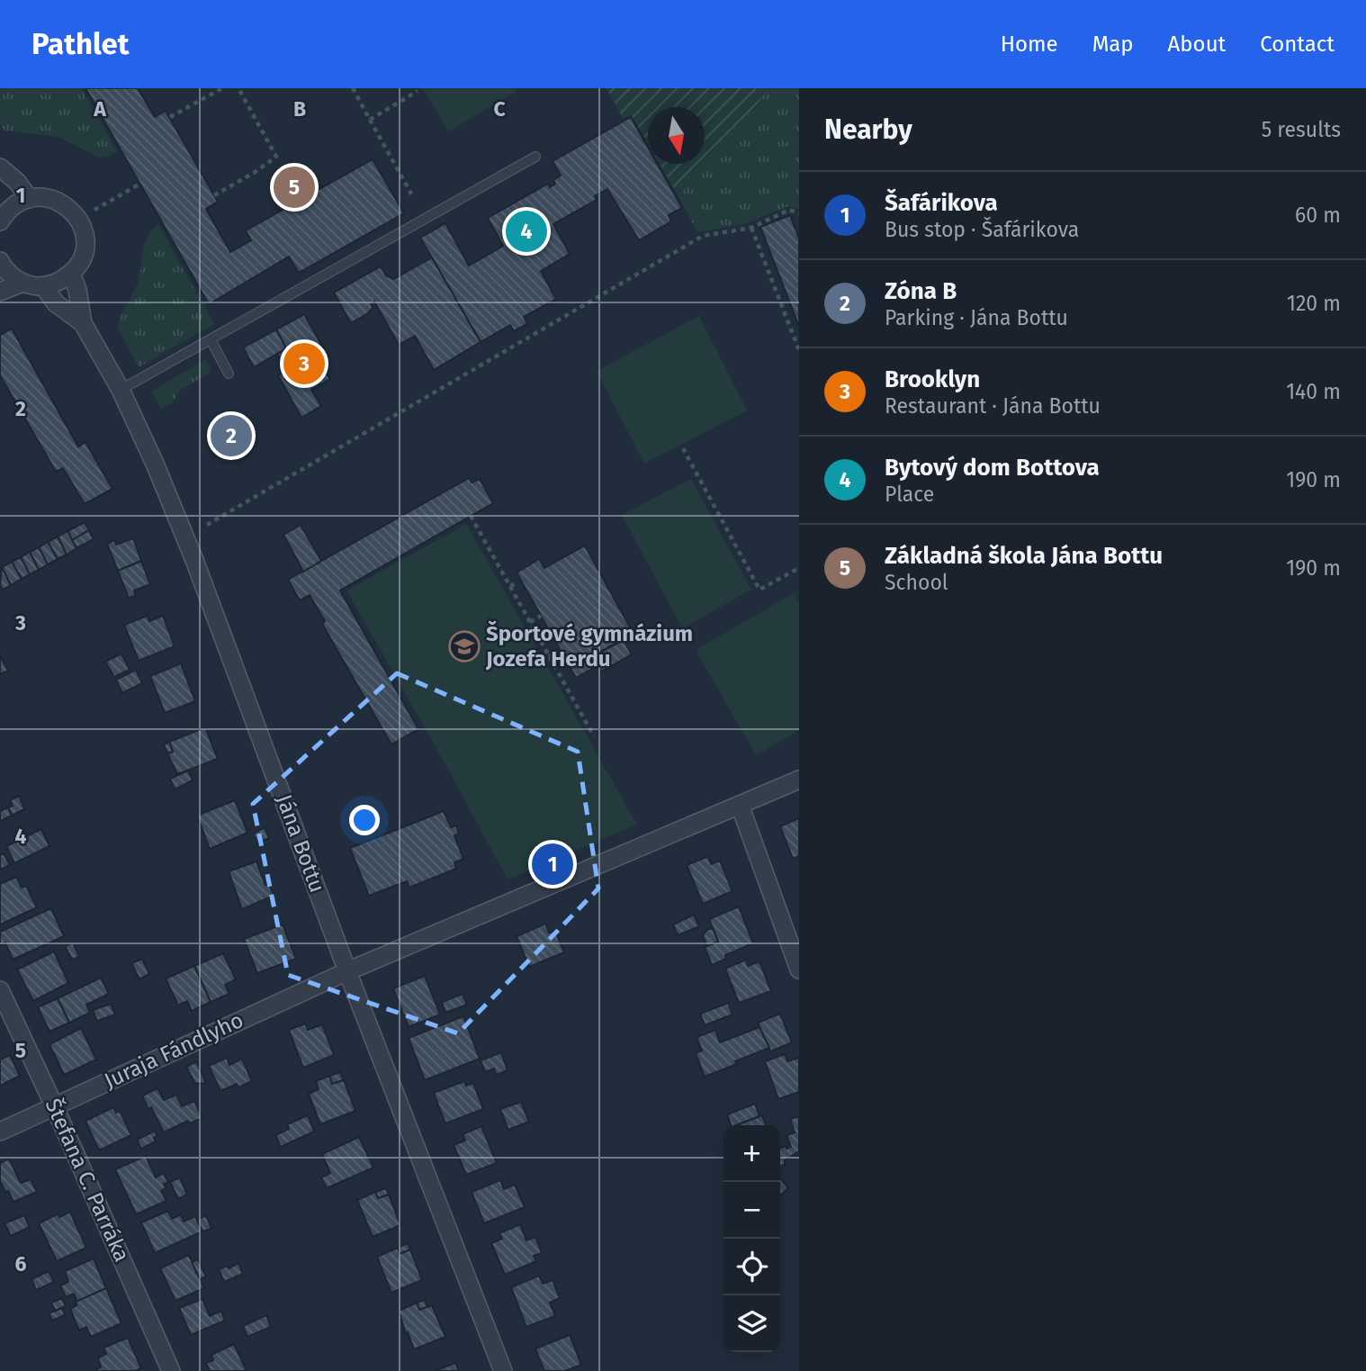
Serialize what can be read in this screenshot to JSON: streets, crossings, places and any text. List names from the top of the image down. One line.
{"streets":{"street":["Jána Bottu","Juraja Fándlyho","Štefana C. Parráka"]},"crossings":[["Jána Bottu","Juraja Fándlyho"],["Juraja Fándlyho","Štefana C. Parráka"]],"places":{"school or university":["Športové gymnázium Jozefa Herdu"]},"north":"bottom","page":{"header":"Pathlet","nav":["Home","Map","About","Contact"],"heading":["Nearby","5 results"],"pins":["5","4","3","2","1"],"list":[{"mark":"1","name":"Šafárikova","note":"Bus stop · Šafárikova","value":"60 m"},{"mark":"2","name":"Zóna B","note":"Parking · Jána Bottu","value":"120 m"},{"mark":"3","name":"Brooklyn","note":"Restaurant · Jána Bottu","value":"140 m"},{"mark":"4","name":"Bytový dom Bottova","note":"Place","value":"190 m"},{"mark":"5","name":"Základná škola Jána Bottu","note":"School","value":"190 m"}],"map_buttons":["+","−"]},"grid":{"columns":["A","B","C"],"rows":["1","2","3","4","5","6"]}}
